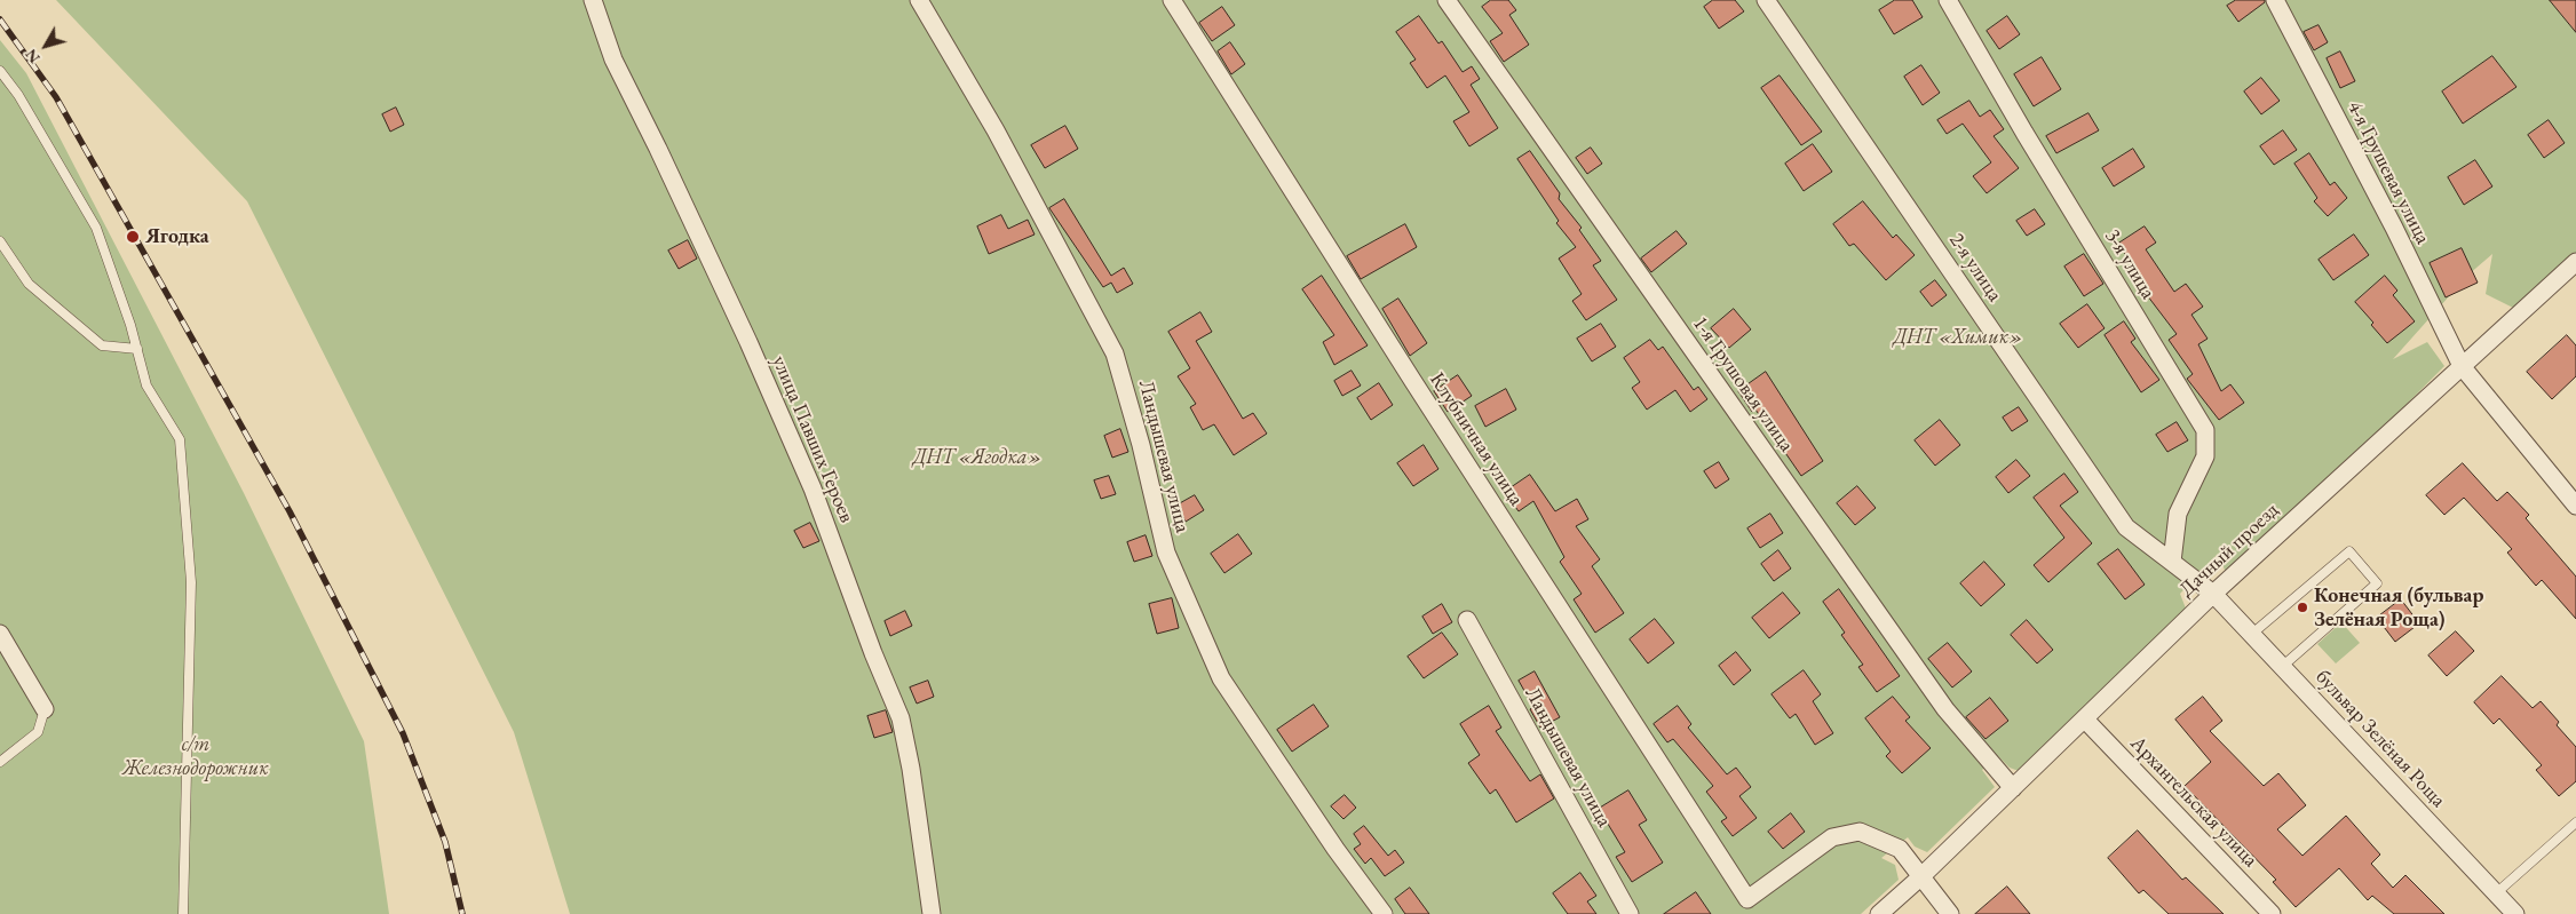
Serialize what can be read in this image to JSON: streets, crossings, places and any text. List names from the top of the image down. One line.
{"streets":{"street":["4-я Грушевая улица","3-я улица","2-я улица","1-я Грушовая улица","улица Павших Героев","Клубничная улица","Ландышевая улица","Дачный проезд","бульвар Зелёная Роща","Архангельская улица"]},"crossings":[["4-я Грушевая улица","Дачный проезд"],["3-я улица","2-я улица"],["2-я улица","Дачный проезд"],["2-я улица","бульвар Зелёная Роща"],["1-я Грушовая улица","Дачный проезд"],["Дачный проезд","бульвар Зелёная Роща"],["Дачный проезд","Архангельская улица"]],"parks":["ДНТ «Химик»","ДНТ «Ягодка»","с/т Железнодорожник"],"places":["Ягодка","Конечная (бульвар Зелёная Роща)"],"north":"bottom left"}
